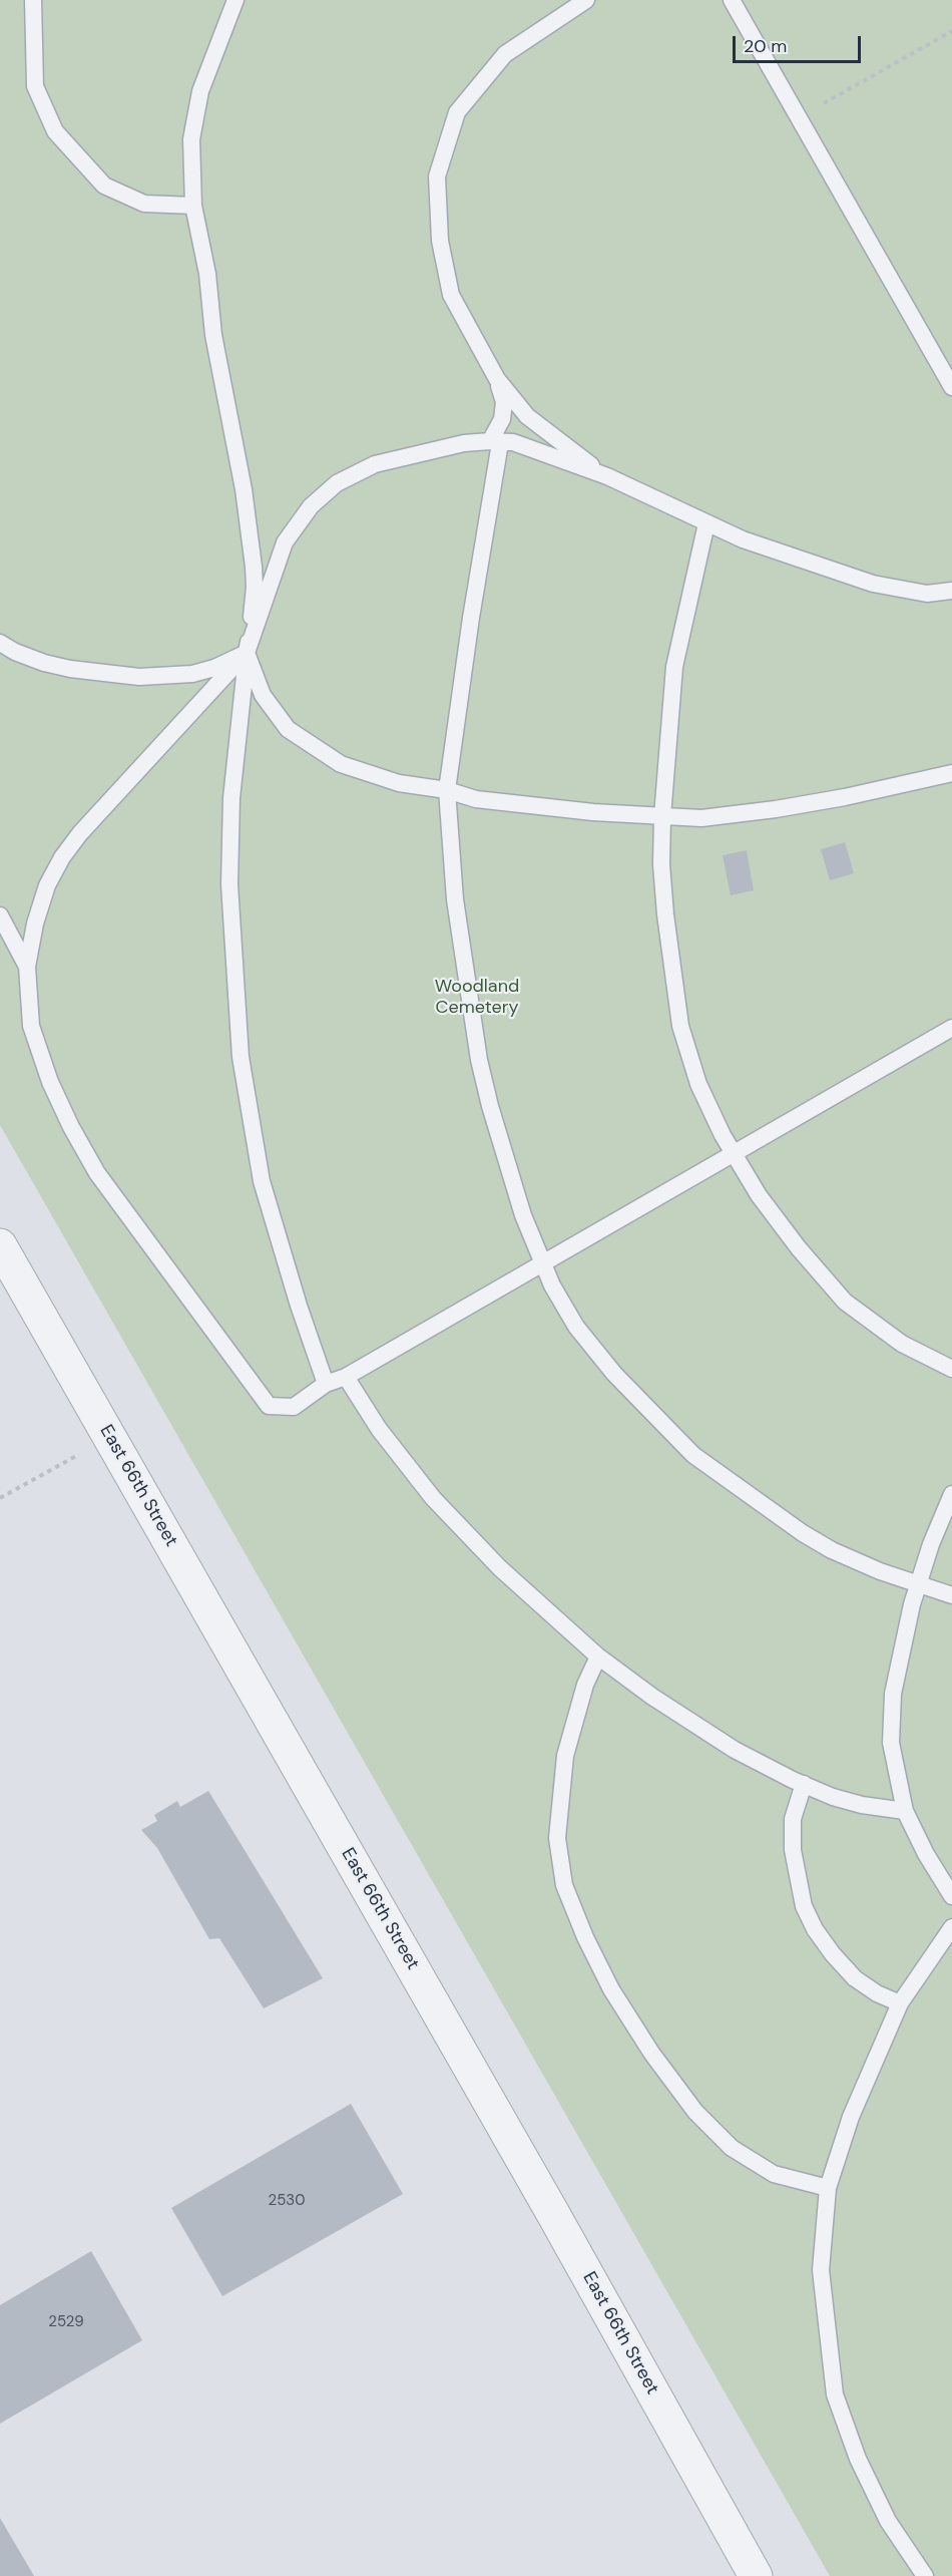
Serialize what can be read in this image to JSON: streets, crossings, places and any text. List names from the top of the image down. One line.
{"streets":{"street":["East 66th Street"]},"parks":["Woodland Cemetery"],"house_numbers":["2530","2529"],"scale_bar":"20 m"}
